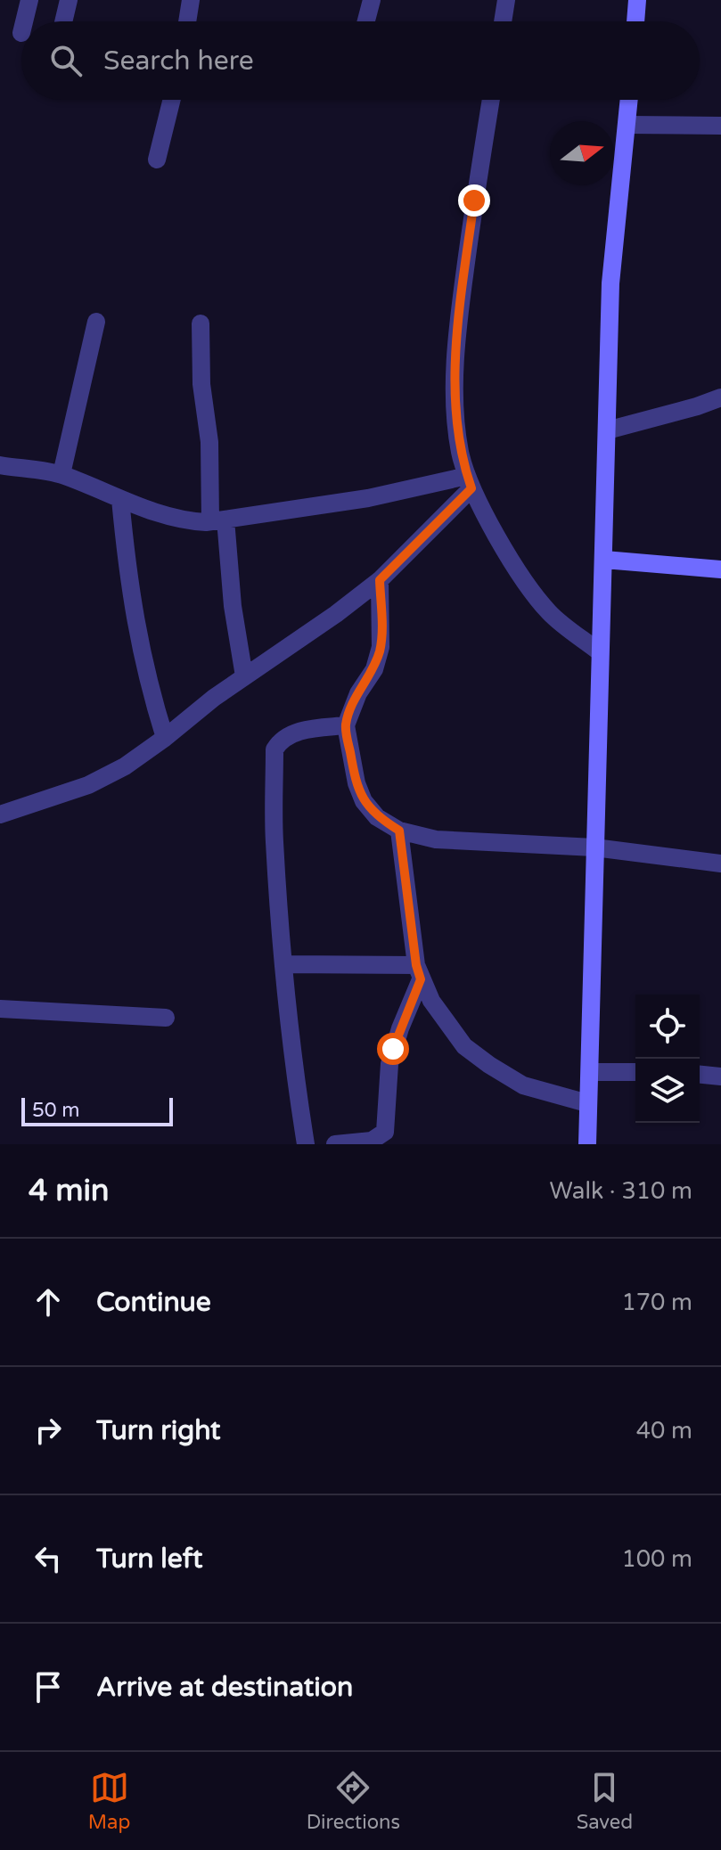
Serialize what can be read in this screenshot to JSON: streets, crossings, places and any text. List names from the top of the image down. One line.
{"scale_bar":"50 m","north":"right","page":{"search":"Search here","scale":"50 m","heading":["4 min","Walk · 310 m"],"list":[["Continue","170 m"],["Turn right","40 m"],["Turn left","100 m"],"Arrive at destination"],"nav":["Map","Directions","Saved"]}}
